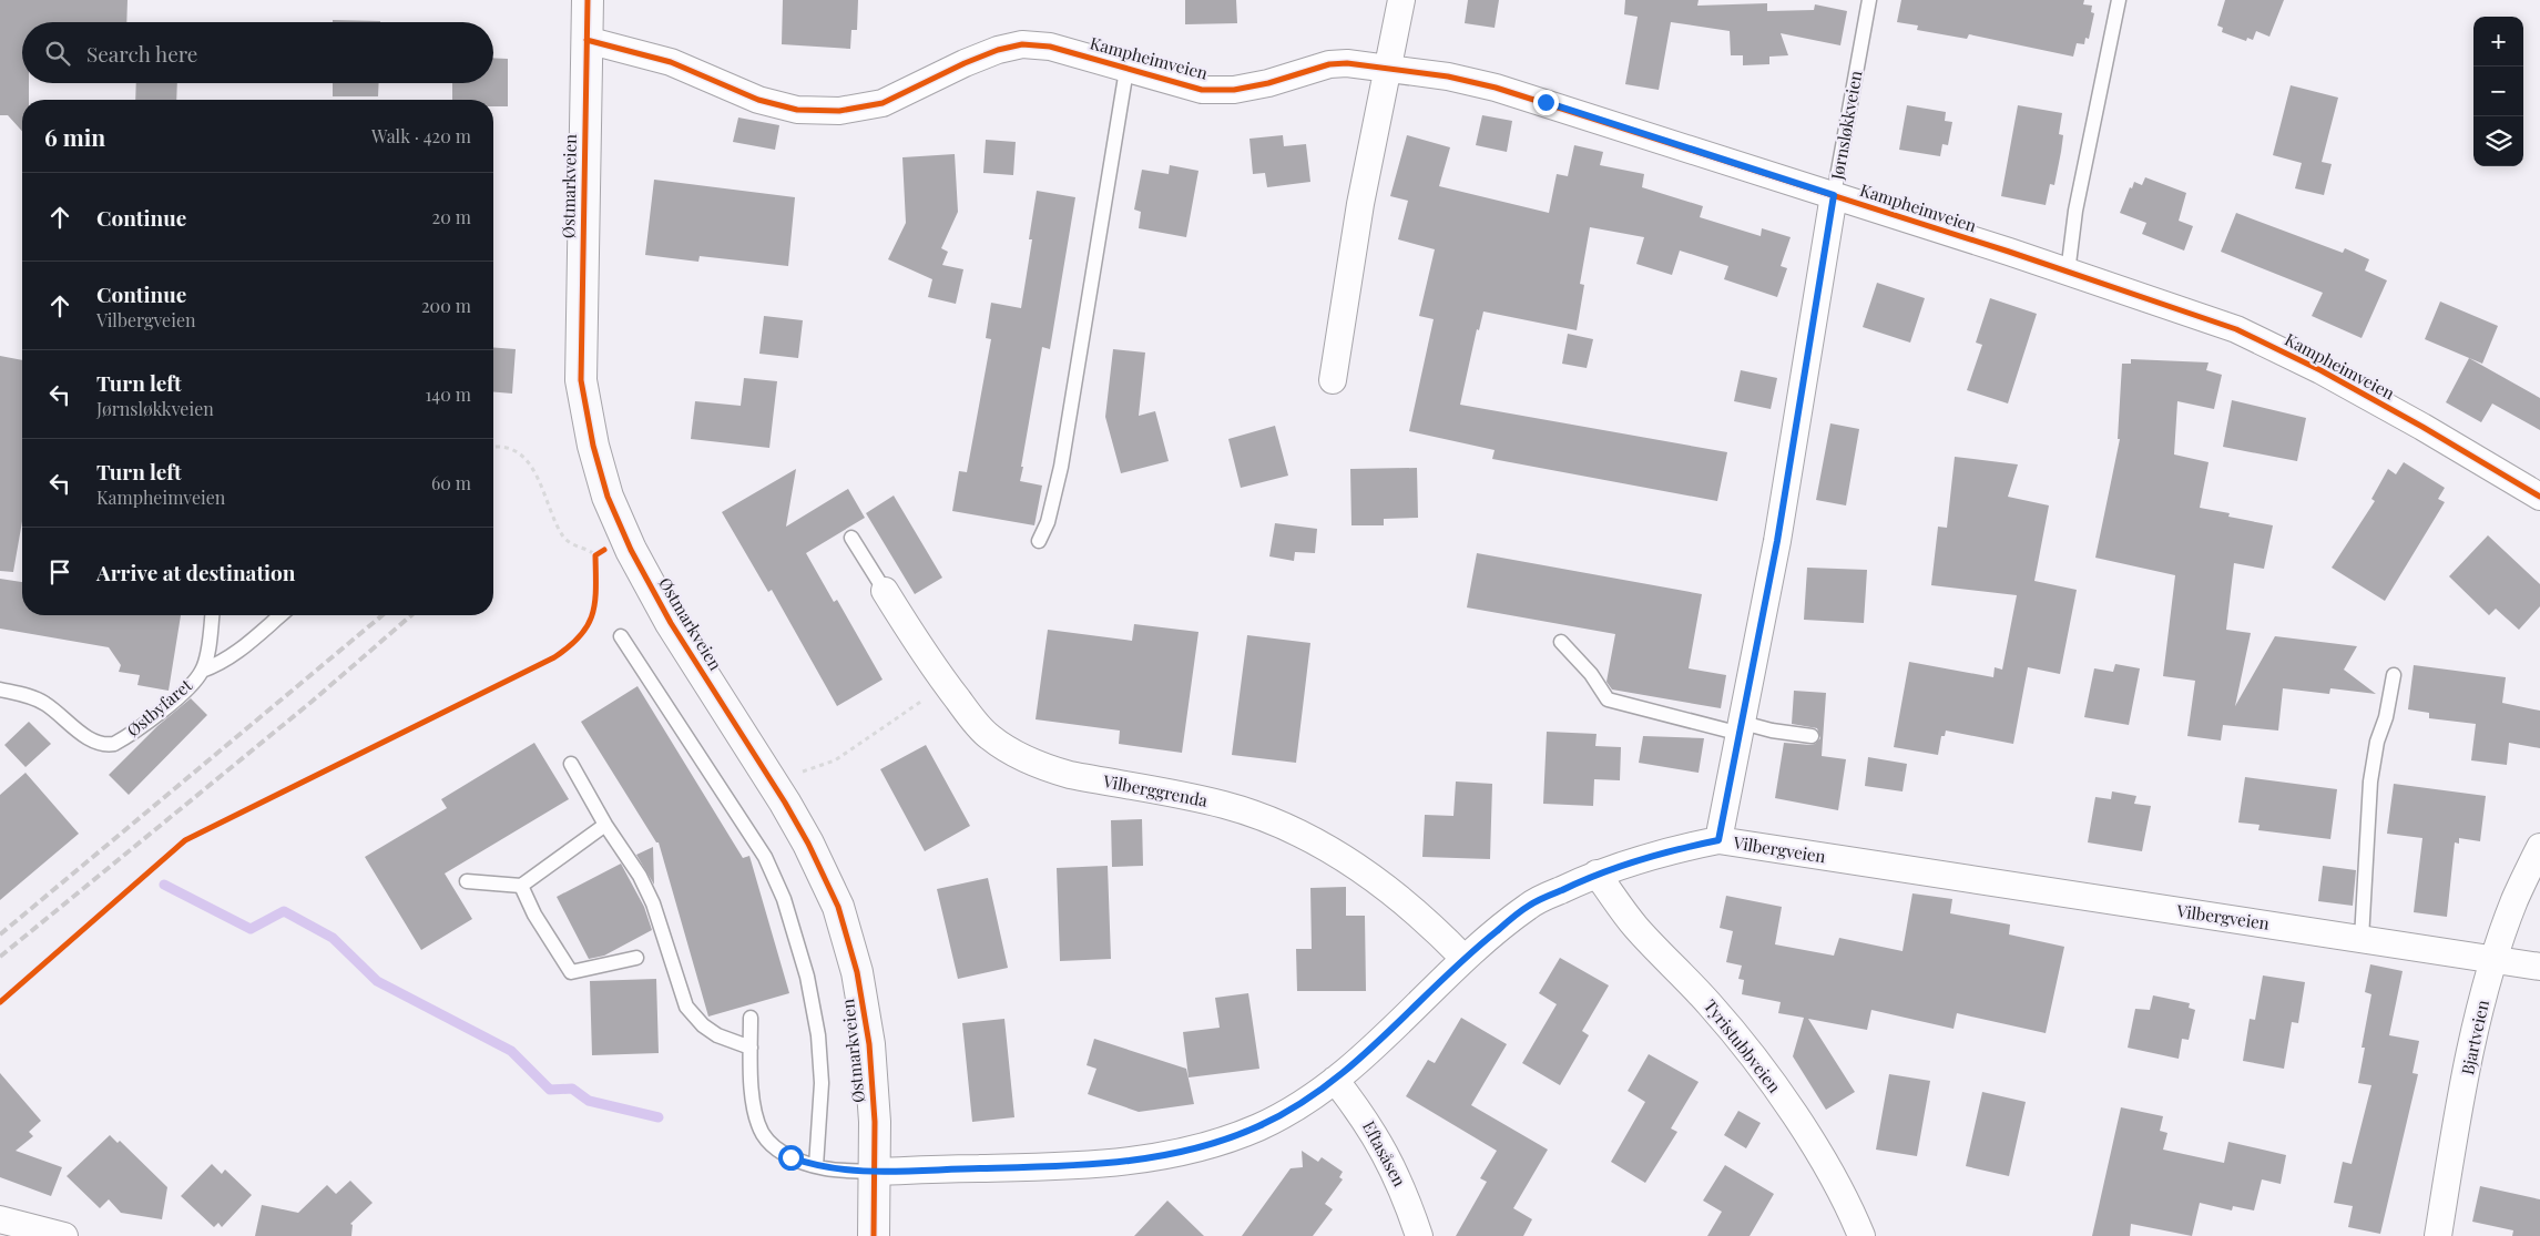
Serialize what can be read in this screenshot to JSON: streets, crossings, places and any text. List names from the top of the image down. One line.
{"streets":{"street":["Kampheimveien","Jørnsløkkveien","Østmarkveien","Vilberggrenda","Vilbergveien","Bjartveien","Tyristubbveien","Eftasåsen"],"lane":["Østbyfaret"]},"crossings":[["Kampheimveien","Jørnsløkkveien"],["Kampheimveien","Østmarkveien"],["Jørnsløkkveien","Vilbergveien"],["Østmarkveien","Vilbergveien"],["Vilberggrenda","Vilbergveien"],["Vilbergveien","Bjartveien"],["Vilbergveien","Tyristubbveien"],["Vilbergveien","Eftasåsen"]],"page":{"map_buttons":["+","−"],"search":"Search here","heading":["6 min","Walk · 420 m"],"list":[["Continue","20 m"],["Continue","Vilbergveien","200 m"],["Turn left","Jørnsløkkveien","140 m"],["Turn left","Kampheimveien","60 m"],"Arrive at destination"]}}
